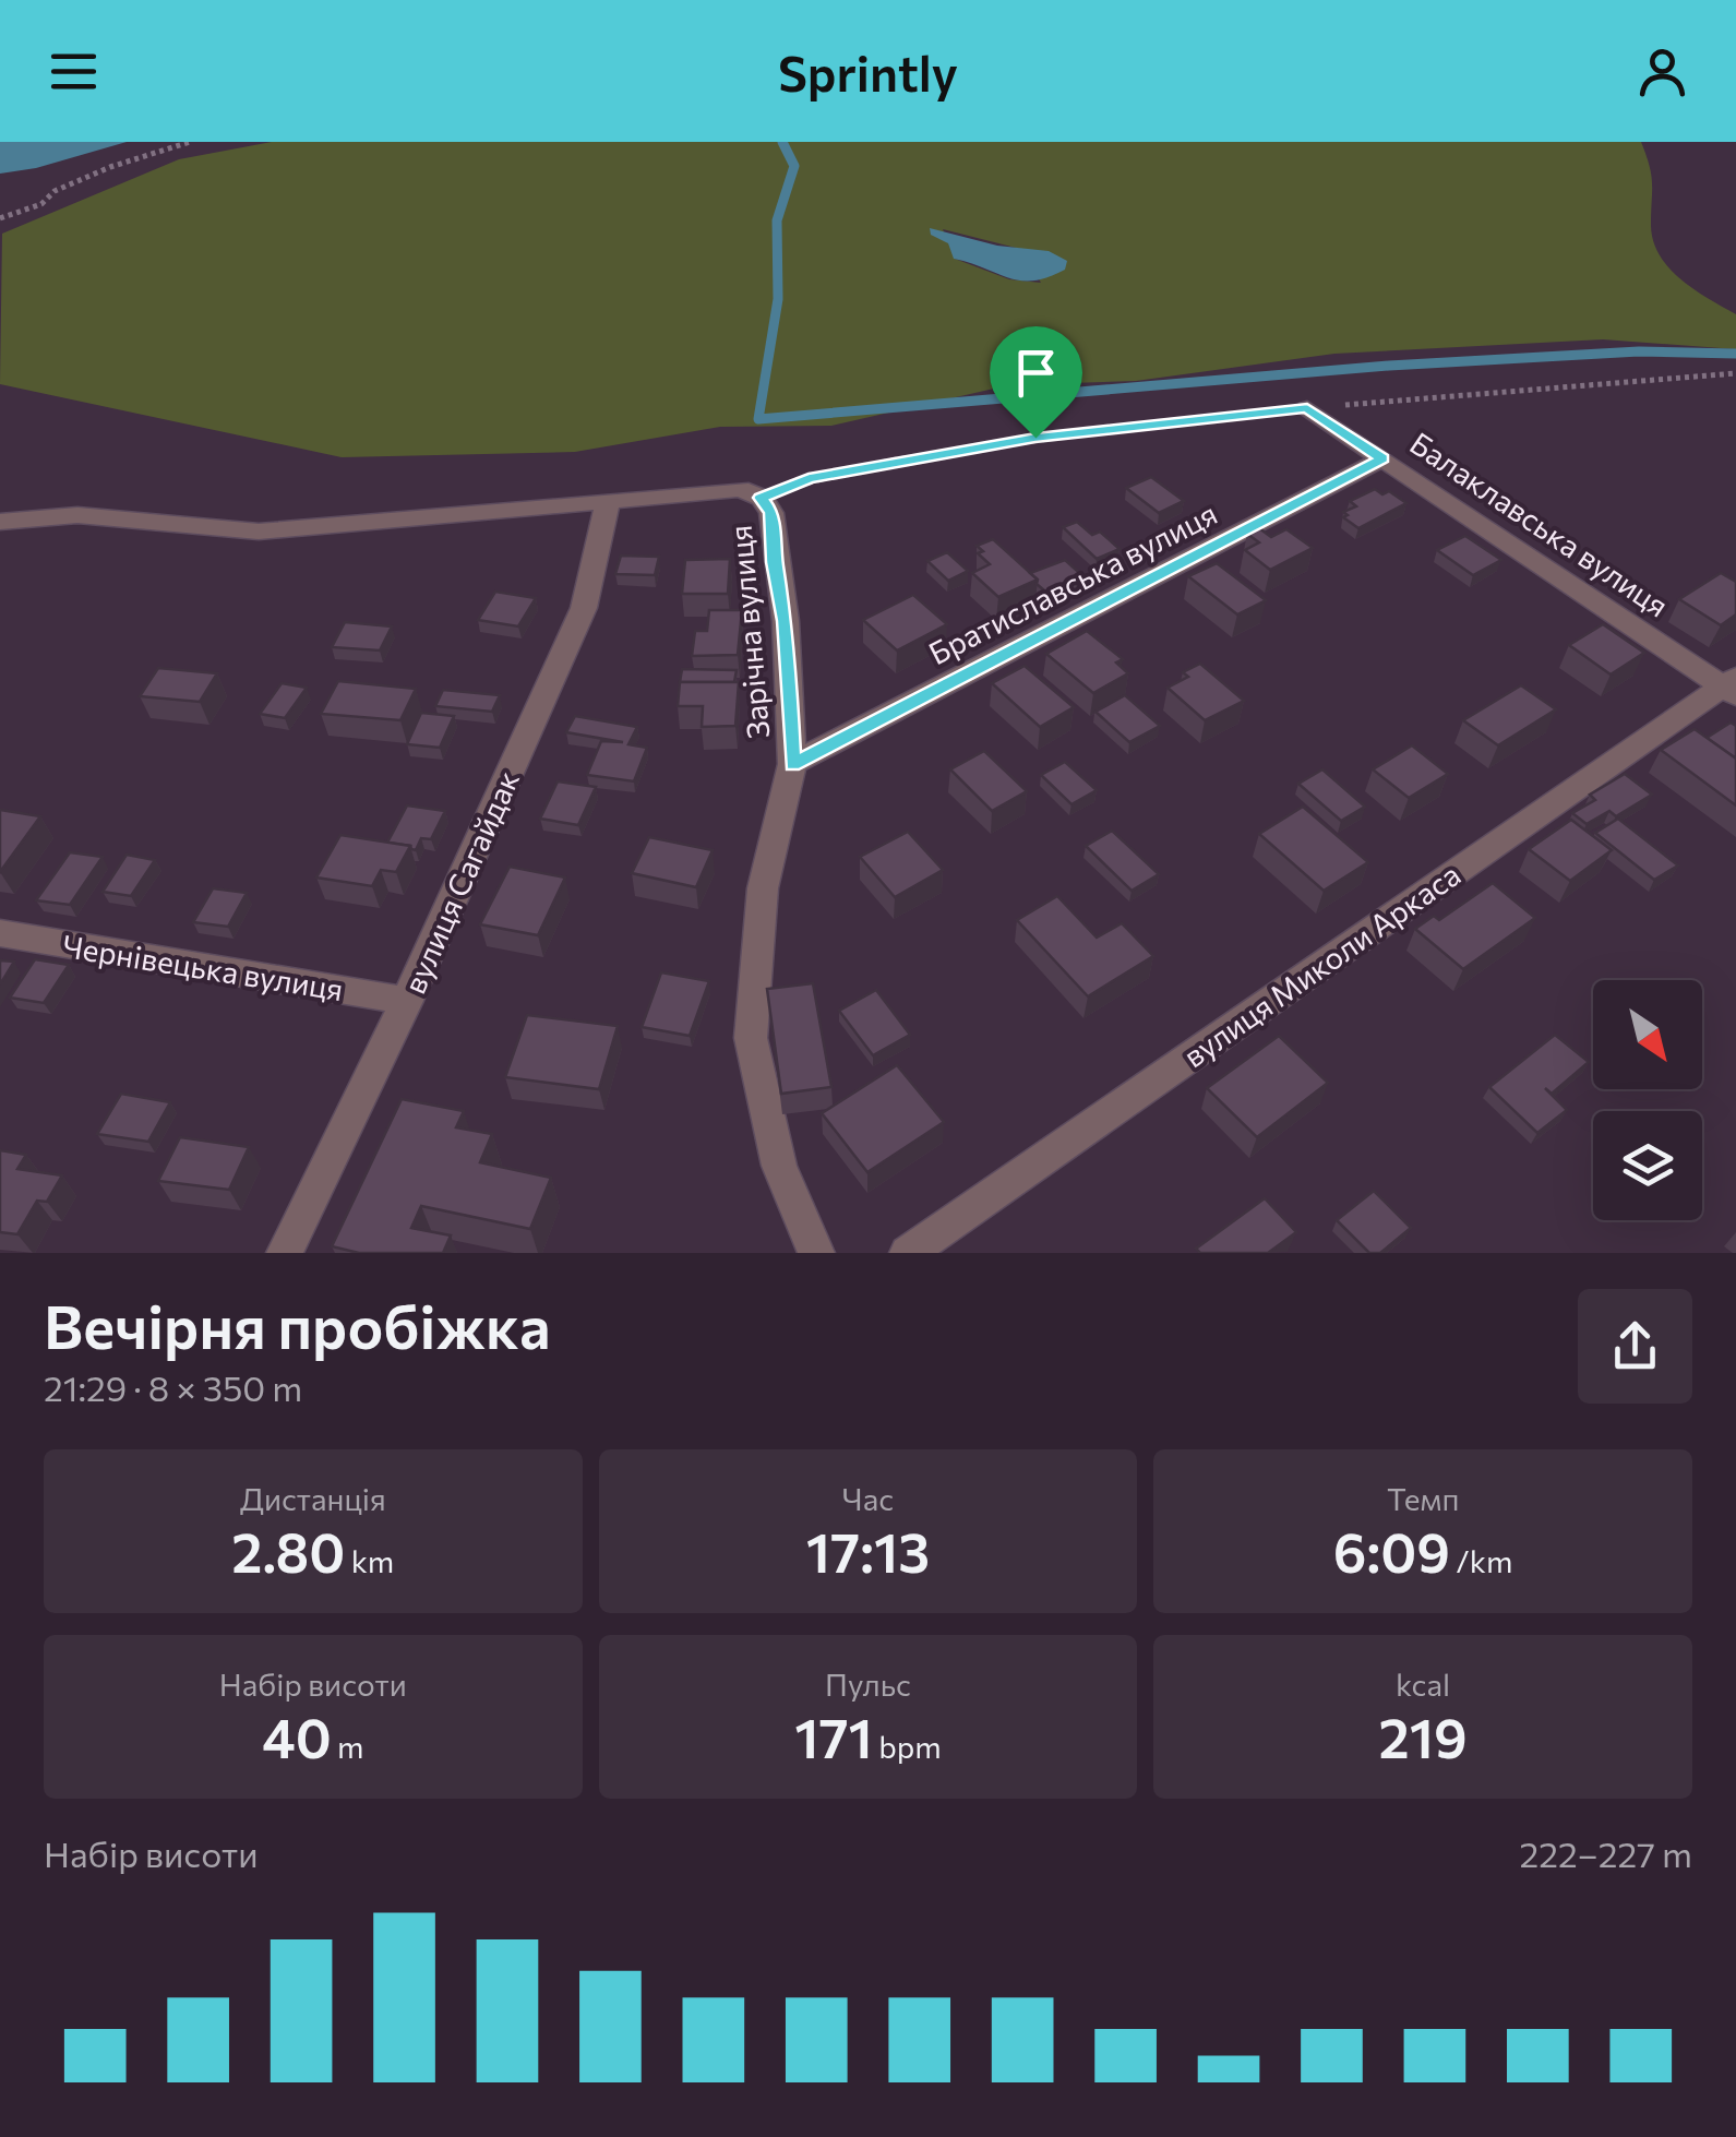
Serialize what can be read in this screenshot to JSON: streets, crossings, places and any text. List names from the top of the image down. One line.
{"streets":{"street":["Балаклавська вулиця","Братиславська вулиця","Зарічна вулиця","вулиця Сагайдак","вулиця Миколи Аркаса","Чернівецька вулиця"]},"crossings":[["Балаклавська вулиця","Братиславська вулиця"],["Балаклавська вулиця","вулиця Миколи Аркаса"],["Братиславська вулиця","Зарічна вулиця"],["Зарічна вулиця","вулиця Сагайдак"],["вулиця Сагайдак","Чернівецька вулиця"]],"north":"bottom right","page":{"header":"Sprintly","heading":["Вечірня пробіжка","21:29 · 8 × 350 m"],"stats":[["Дистанція","2.80 km"],["Час","17:13"],["Темп","6:09 /km"],["Набір висоти","40 m"],["Пульс","171 bpm"],["kcal","219"]],"chart":["Набір висоти","222–227 m"]}}
